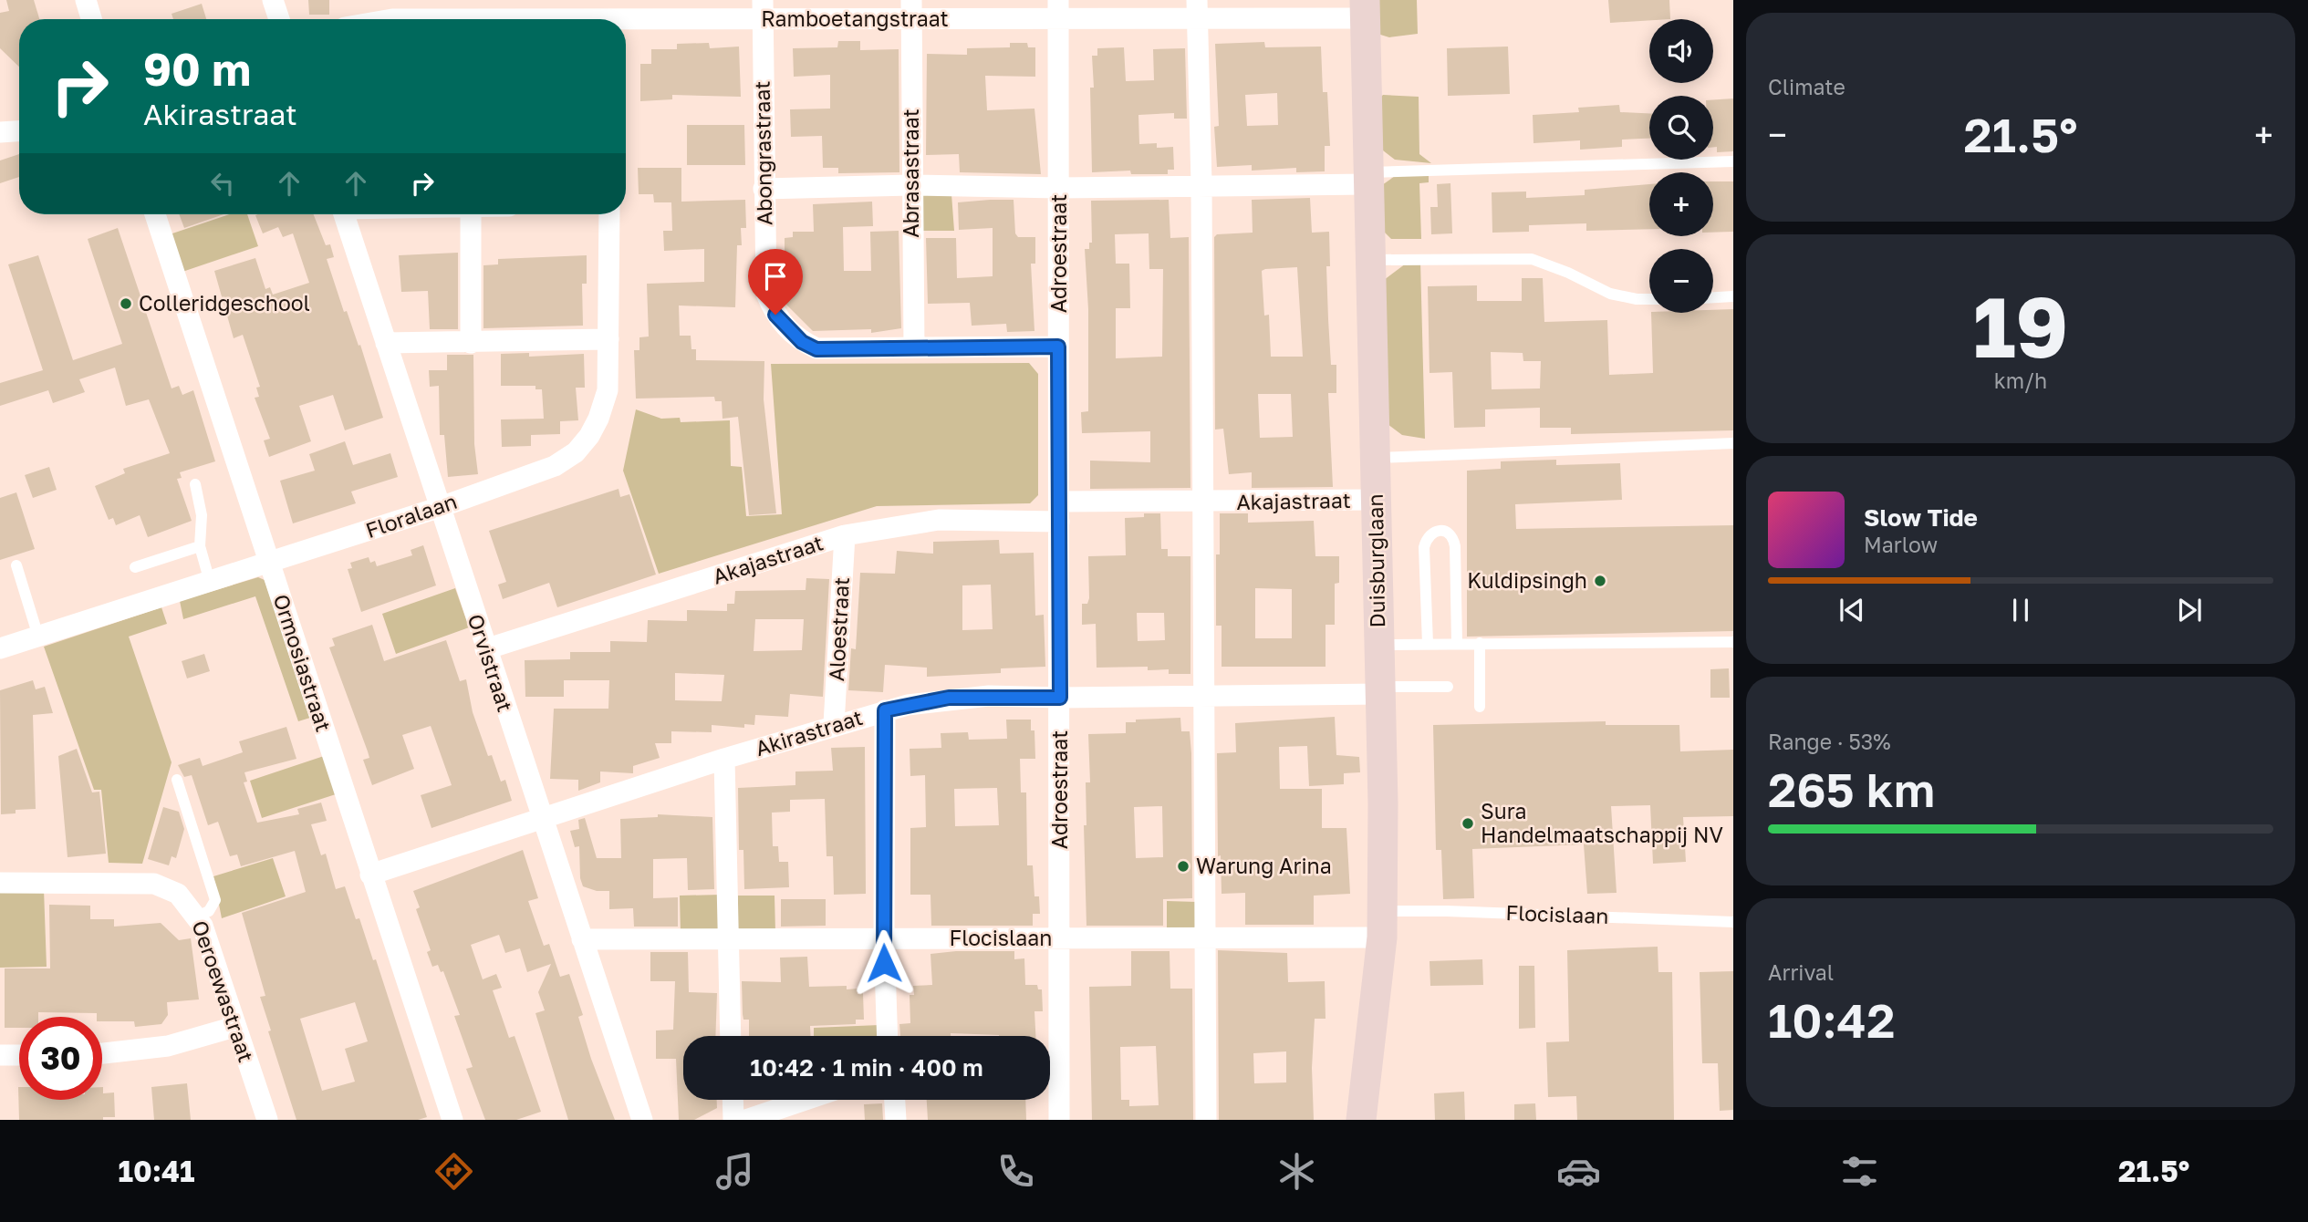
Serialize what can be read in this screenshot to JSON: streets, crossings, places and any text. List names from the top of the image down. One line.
{"streets":{"street":["Ramboetangstraat","Abongrastraat","Abrasastraat","Adroestraat","Akajastraat","Floralaan","Duisburglaan","Aloestraat","Ormosiastraat","Orvistraat","Akirastraat","Flocislaan","Oeroewastraat"]},"crossings":[["Ramboetangstraat","Abongrastraat"],["Ramboetangstraat","Abrasastraat"],["Ramboetangstraat","Adroestraat"],["Ramboetangstraat","Duisburglaan"],["Abongrastraat","Abrasastraat"],["Abongrastraat","Adroestraat"],["Adroestraat","Akajastraat"],["Adroestraat","Akirastraat"],["Adroestraat","Flocislaan"],["Akajastraat","Duisburglaan"],["Akajastraat","Aloestraat"],["Akajastraat","Orvistraat"],["Floralaan","Ormosiastraat"],["Floralaan","Orvistraat"],["Duisburglaan","Akirastraat"],["Duisburglaan","Flocislaan"],["Aloestraat","Akirastraat"],["Ormosiastraat","Akirastraat"],["Orvistraat","Akirastraat"],["Orvistraat","Flocislaan"]],"places":["Colleridgeschool","Kuldipsingh","Sura Handelmaatschappij NV","Warung Arina"],"page":{"tile":["Climate",["19","km/h"],["Range · 53%","265 km"],["Arrival","10:42"]],"map_buttons":["+","−"],"turn":["90 m","Akirastraat"],"heat":["−","21.5°","+"],"song":["Slow Tide","Marlow"],"limit":"30","trip":"10:42 · 1 min · 400 m","tabs":["10:41","21.5°"]}}
